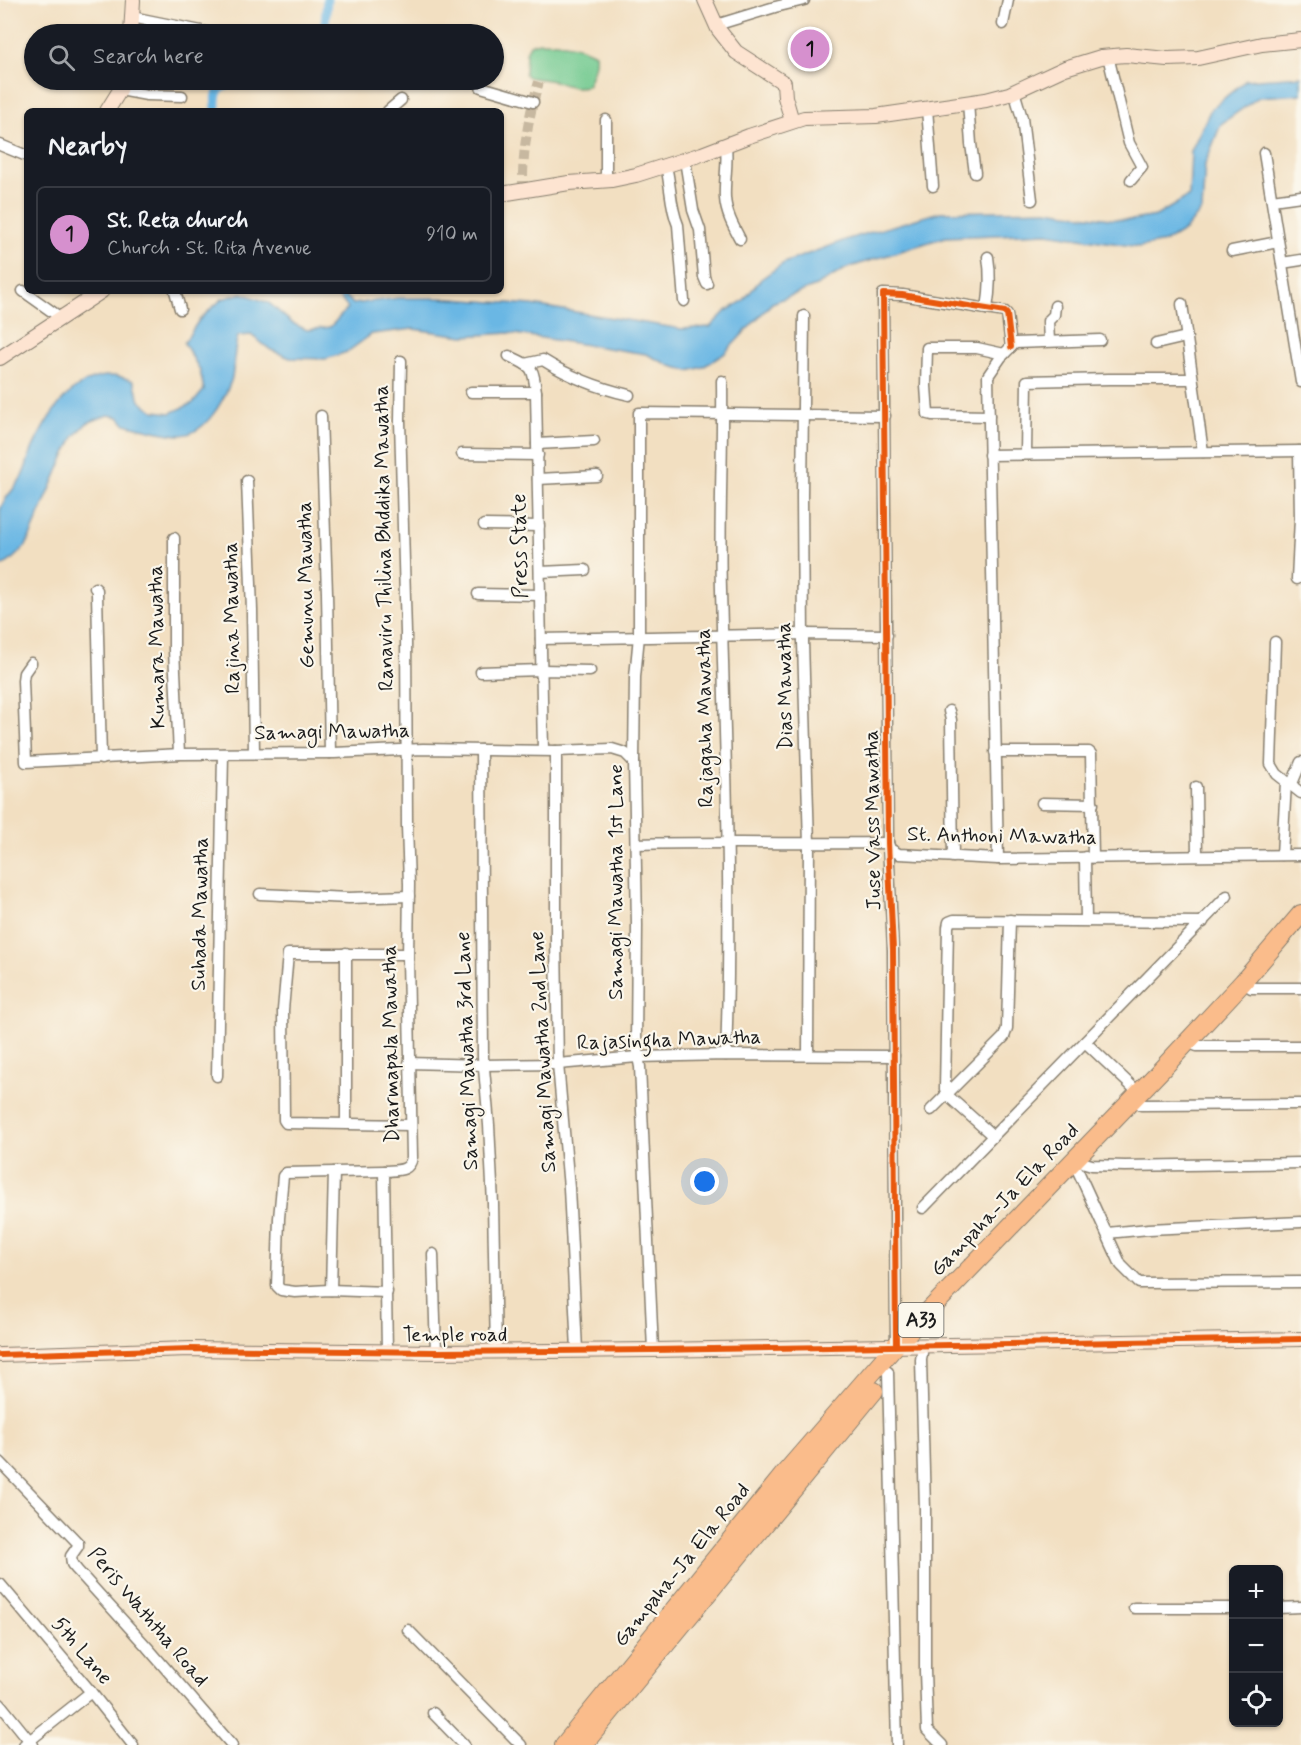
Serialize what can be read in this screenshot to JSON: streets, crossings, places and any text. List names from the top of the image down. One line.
{"streets":{"highway":["Gampaha-Ja Ela Road","A33"],"street":["Ranaviru Thilina Bhddika Mawatha","Press State","Gemunu Mawatha","Rajina Mawatha","Kumara Mawatha","Dias Mawatha","Rajagaha Mawatha","Samagi Mawatha","Juse Vass Mawatha","St. Anthoni Mawatha","Samagi Mawatha 1st Lane","Suhada Mawatha","Rajasingha Mawatha","Dharmapala Mawatha","Samagi Mawatha 3rd Lane","Samagi Mawatha 2nd Lane","Temple road","Peris Waththa Road","5th Lane"]},"crossings":[["Ranaviru Thilina Bhddika Mawatha","Samagi Mawatha"],["Ranaviru Thilina Bhddika Mawatha","Dharmapala Mawatha"],["Press State","Samagi Mawatha"],["Gemunu Mawatha","Samagi Mawatha"],["Rajina Mawatha","Samagi Mawatha"],["Kumara Mawatha","Samagi Mawatha"],["Dias Mawatha","St. Anthoni Mawatha"],["Dias Mawatha","Rajasingha Mawatha"],["Rajagaha Mawatha","St. Anthoni Mawatha"],["Rajagaha Mawatha","Samagi Mawatha 1st Lane"],["Rajagaha Mawatha","Rajasingha Mawatha"],["Samagi Mawatha","Samagi Mawatha 1st Lane"],["Samagi Mawatha","Suhada Mawatha"],["Samagi Mawatha","Dharmapala Mawatha"],["Samagi Mawatha","Samagi Mawatha 3rd Lane"],["Samagi Mawatha","Samagi Mawatha 2nd Lane"],["Juse Vass Mawatha","St. Anthoni Mawatha"],["Juse Vass Mawatha","Rajasingha Mawatha"],["Juse Vass Mawatha","Gampaha-Ja Ela Road"],["Juse Vass Mawatha","Temple road"],["St. Anthoni Mawatha","Samagi Mawatha 1st Lane"],["Samagi Mawatha 1st Lane","Rajasingha Mawatha"],["Samagi Mawatha 1st Lane","Temple road"],["Rajasingha Mawatha","Dharmapala Mawatha"],["Rajasingha Mawatha","Samagi Mawatha 3rd Lane"],["Rajasingha Mawatha","Samagi Mawatha 2nd Lane"],["Dharmapala Mawatha","Temple road"],["Samagi Mawatha 3rd Lane","Temple road"],["Samagi Mawatha 2nd Lane","Temple road"],["Gampaha-Ja Ela Road","Temple road"]],"page":{"search":"Search here","pins":"1","heading":"Nearby","list":[{"mark":"1","name":"St. Reta church","note":"Church · St. Rita Avenue","value":"910 m"}],"map_buttons":["+","−"]}}
